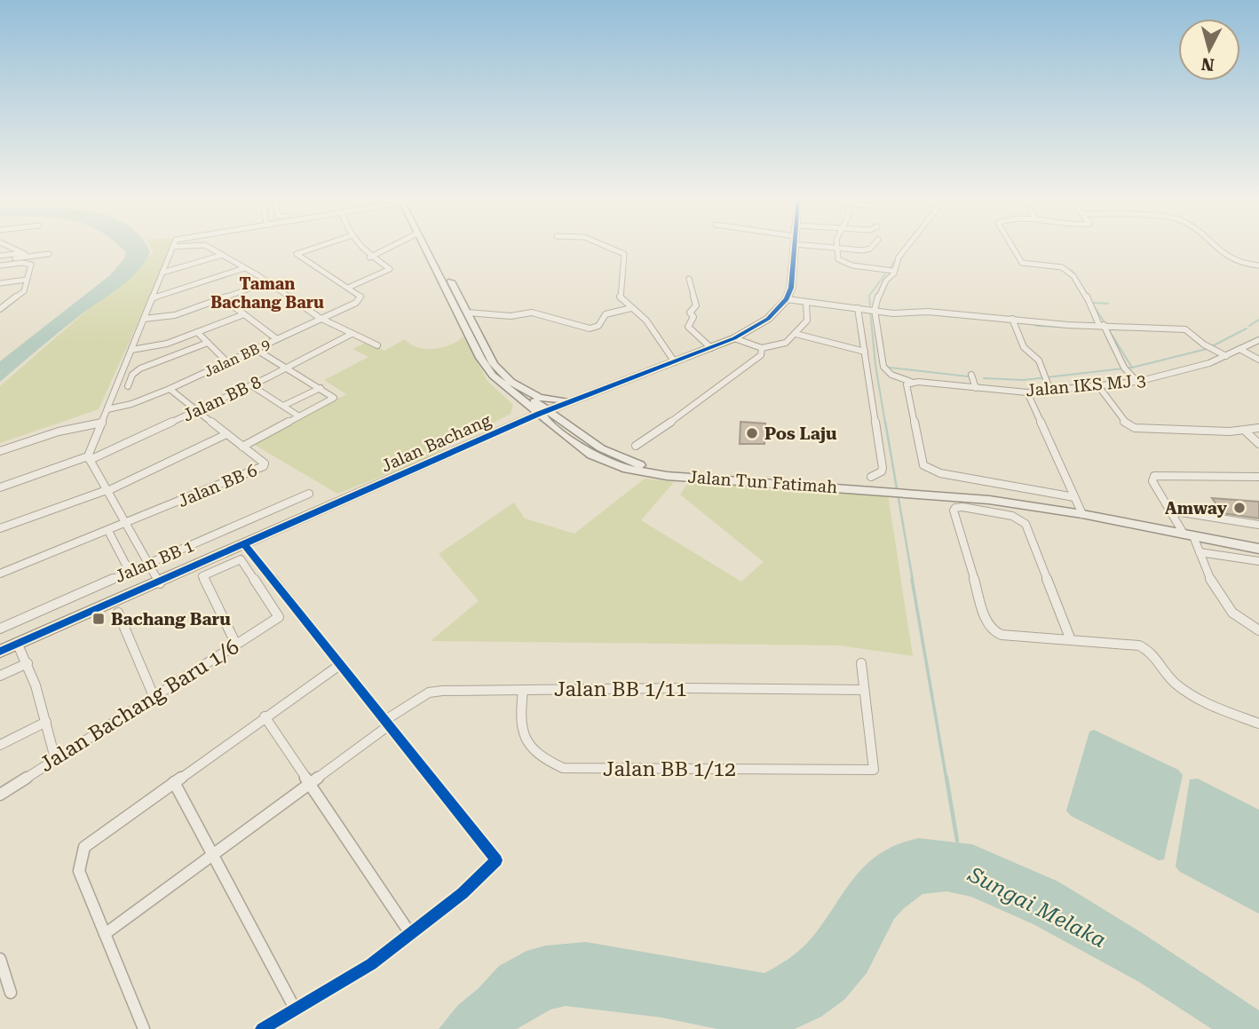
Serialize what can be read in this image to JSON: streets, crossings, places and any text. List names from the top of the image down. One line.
{"streets":{"main road":["Jalan Bachang","Jalan Tun Fatimah"],"street":["Jalan BB 9","Jalan IKS MJ 3","Jalan BB 8","Jalan BB 6","Jalan BB 1","Jalan BB 1/11","Jalan Bachang Baru 1/6","Jalan BB 1/12"]},"crossings":[["Jalan BB 9","Jalan BB 6"],["Jalan BB 8","Jalan BB 6"],["Jalan Bachang","Jalan Tun Fatimah"],["Jalan BB 1/11","Jalan BB 1/12"]],"districts":["Taman Bachang Baru"],"water":["Sungai Melaka"],"places":{"other":["Pos Laju","Amway"],"transit":["Bachang Baru"]},"north":"bottom"}
